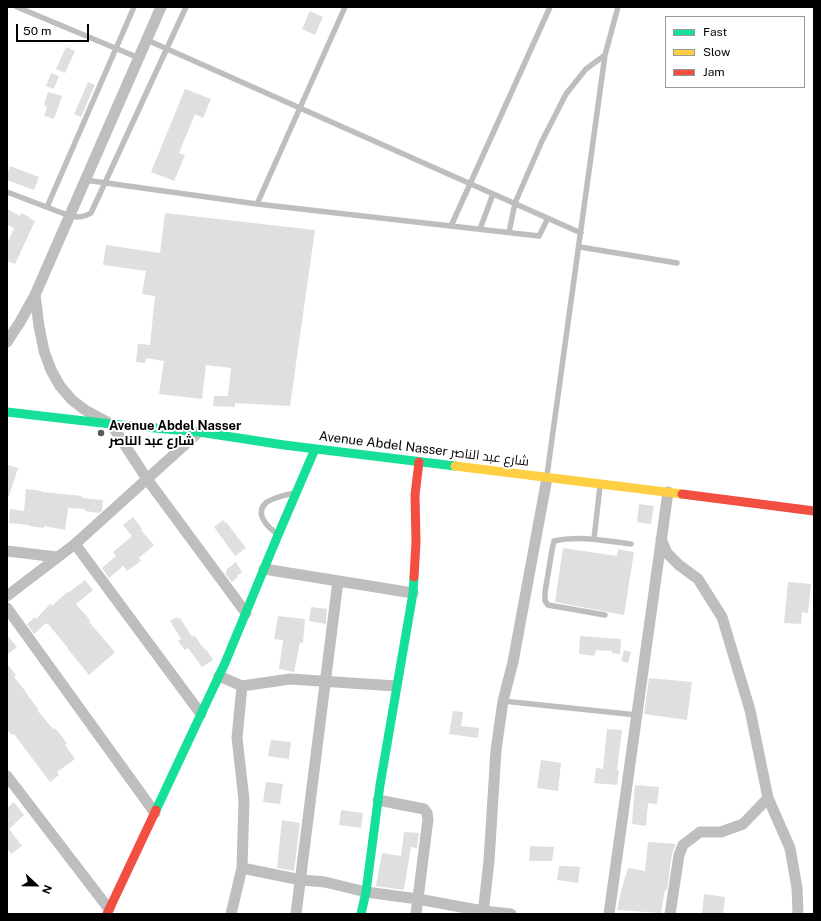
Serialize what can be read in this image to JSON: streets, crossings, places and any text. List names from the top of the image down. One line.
{"streets":{"street":["Avenue Abdel Nasser شارع عبد الناصر"]},"places":["Avenue Abdel Nasser شارع عبد الناصر"],"legend":["Fast","Slow","Jam"],"scale_bar":"50 m","north":"right"}
